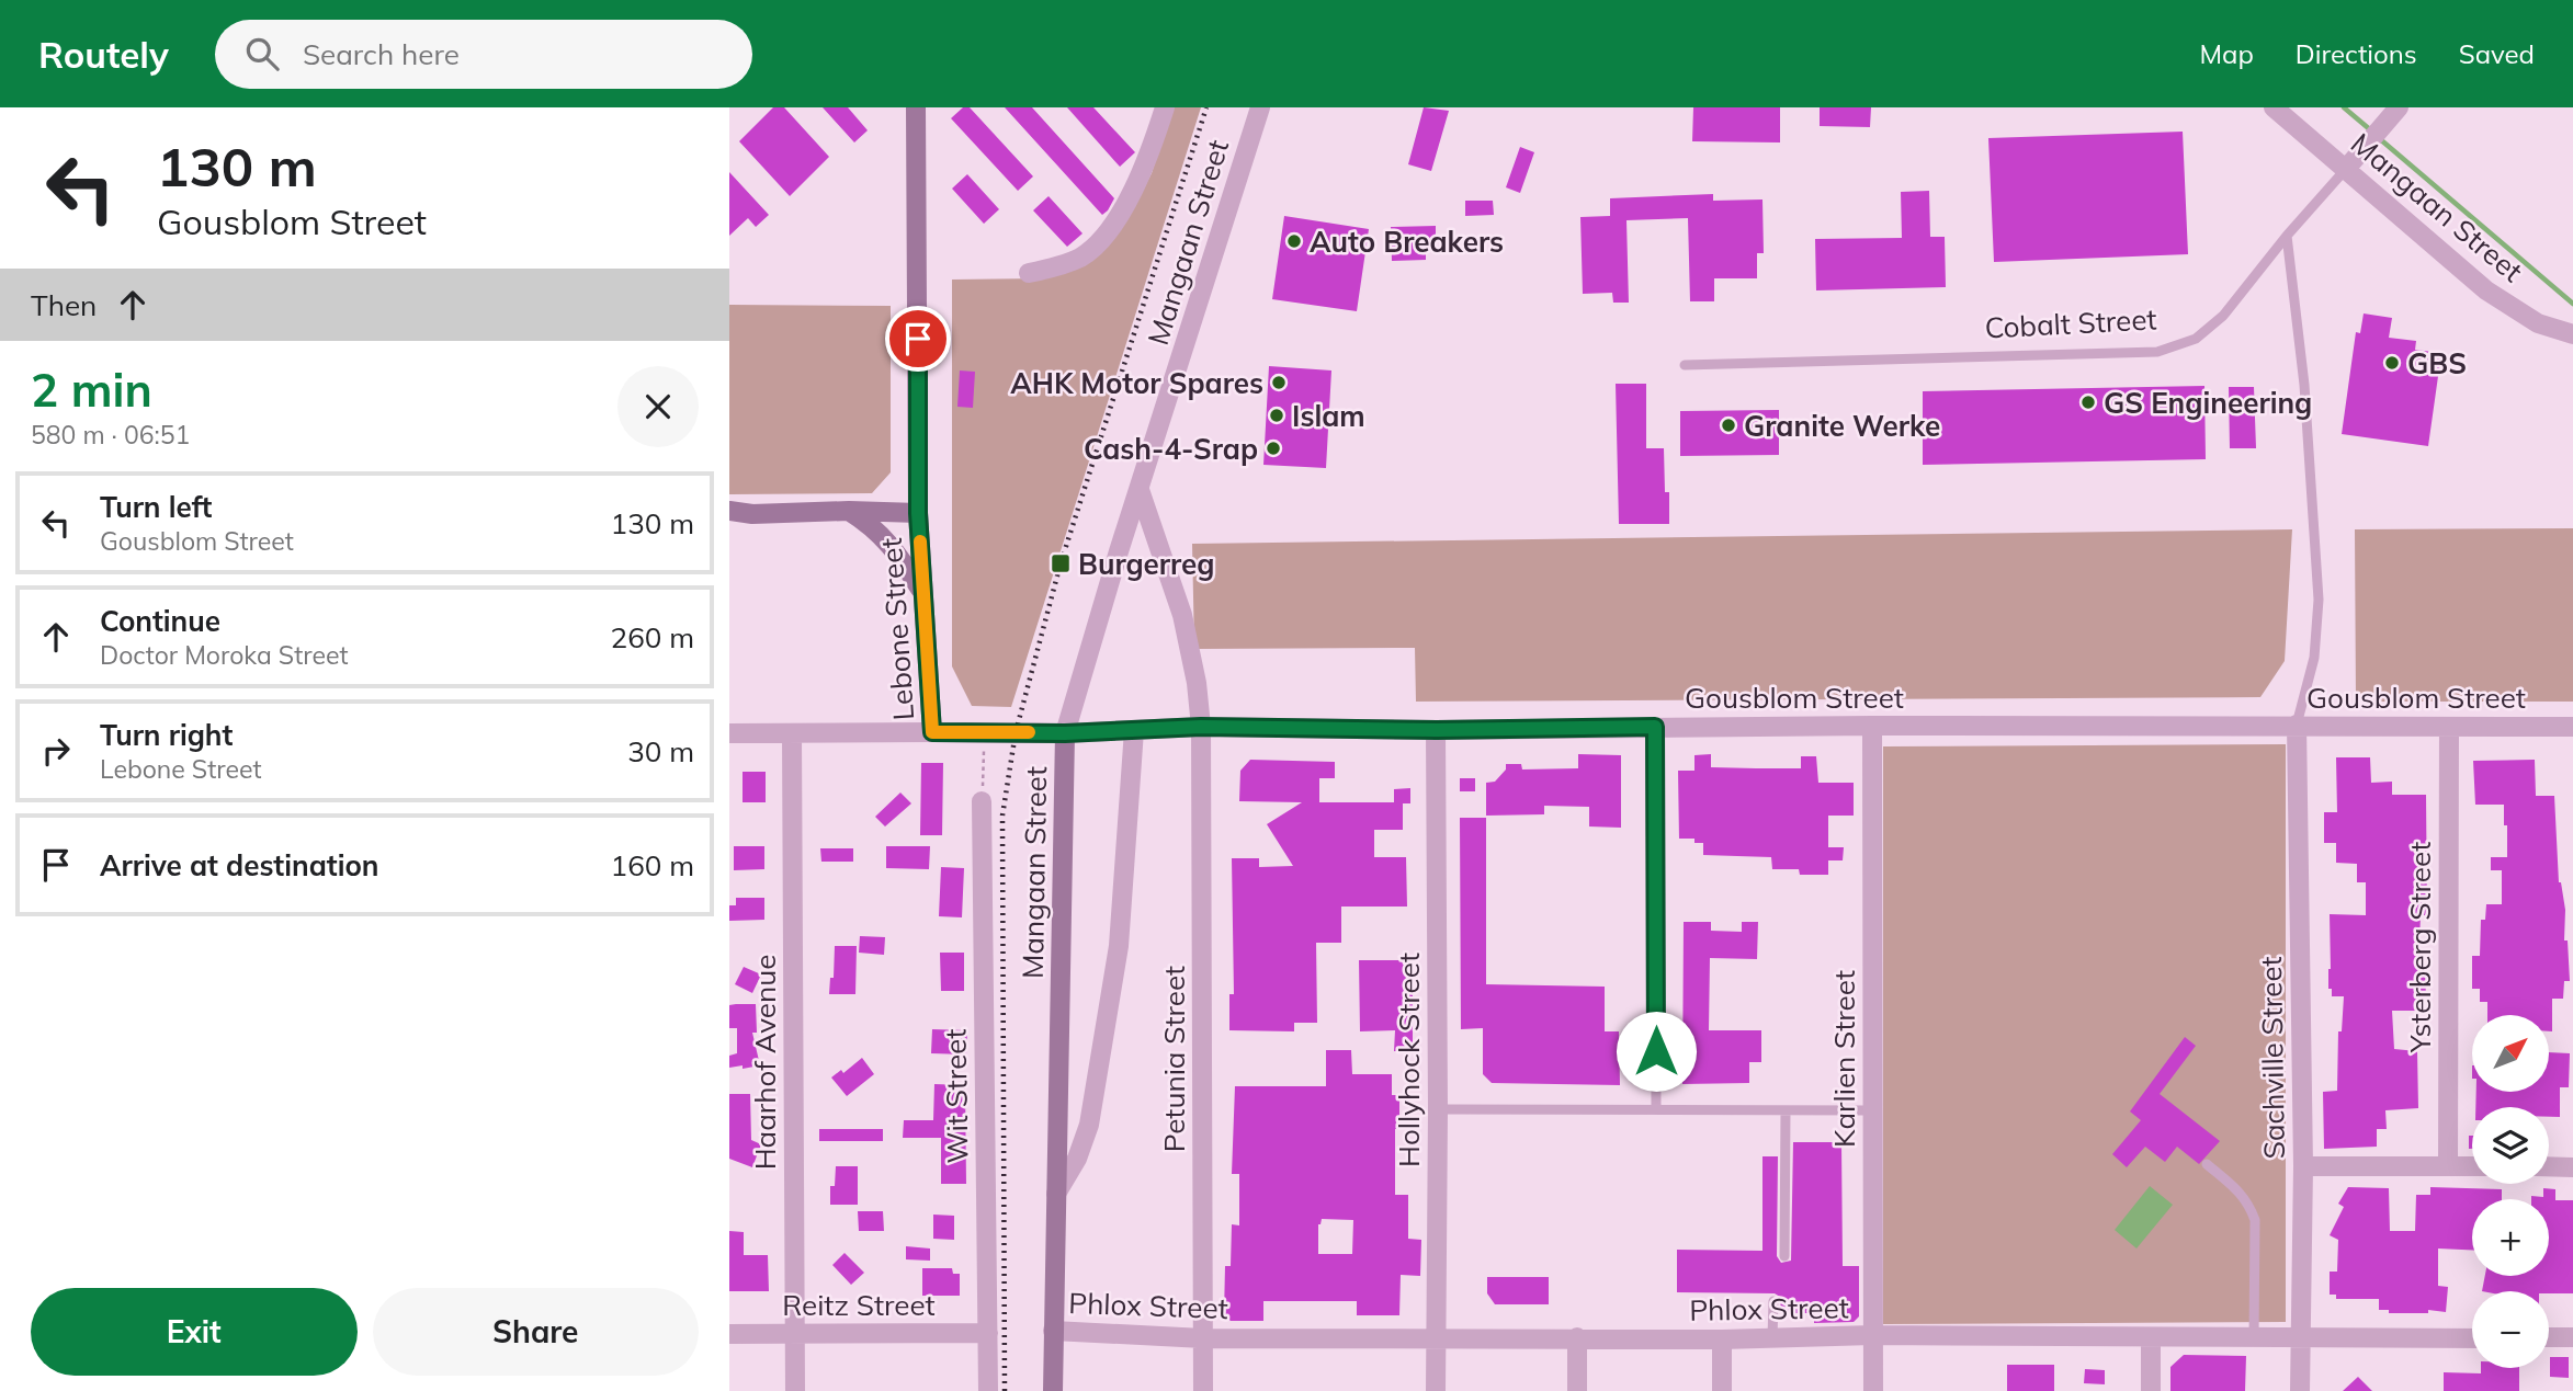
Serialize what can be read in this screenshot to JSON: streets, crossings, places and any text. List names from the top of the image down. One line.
{"streets":{"street":["Mangaan Street","Cobalt Street","Lebone Street","Gousblom Street","Ysterberg Street","Sachville Street","Petunia Street","Karlien Street","Hollyhock Street","Haarhof Avenue","Wit Street","Reitz Street","Phlox Street"]},"crossings":[["Mangaan Street","Cobalt Street"],["Mangaan Street","Gousblom Street"],["Mangaan Street","Petunia Street"],["Mangaan Street","Phlox Street"],["Lebone Street","Gousblom Street"],["Gousblom Street","Ysterberg Street"],["Gousblom Street","Sachville Street"],["Gousblom Street","Petunia Street"],["Gousblom Street","Karlien Street"],["Gousblom Street","Hollyhock Street"],["Sachville Street","Phlox Street"],["Petunia Street","Phlox Street"],["Karlien Street","Phlox Street"],["Hollyhock Street","Phlox Street"],["Haarhof Avenue","Reitz Street"],["Wit Street","Reitz Street"]],"places":{"other":["Auto Breakers","GBS","AHK Motor Spares","GS Engineering","Islam","Granite Werke","Cash-4-Srap"],"transit":["Burgerreg"]},"north":"top right","page":{"header":"Routely","search":"Search here","nav":["Map","Directions","Saved"],"turn":["130 m","Gousblom Street"],"then":"Then","heading":["2 min","580 m · 06:51"],"list":[{"name":"Turn left","note":"Gousblom Street","value":"130 m"},{"name":"Continue","note":"Doctor Moroka Street","value":"260 m"},{"name":"Turn right","note":"Lebone Street","value":"30 m"},{"name":"Arrive at destination","value":"160 m"}],"map_buttons":["+","−"],"buttons":["Exit","Share"]}}
